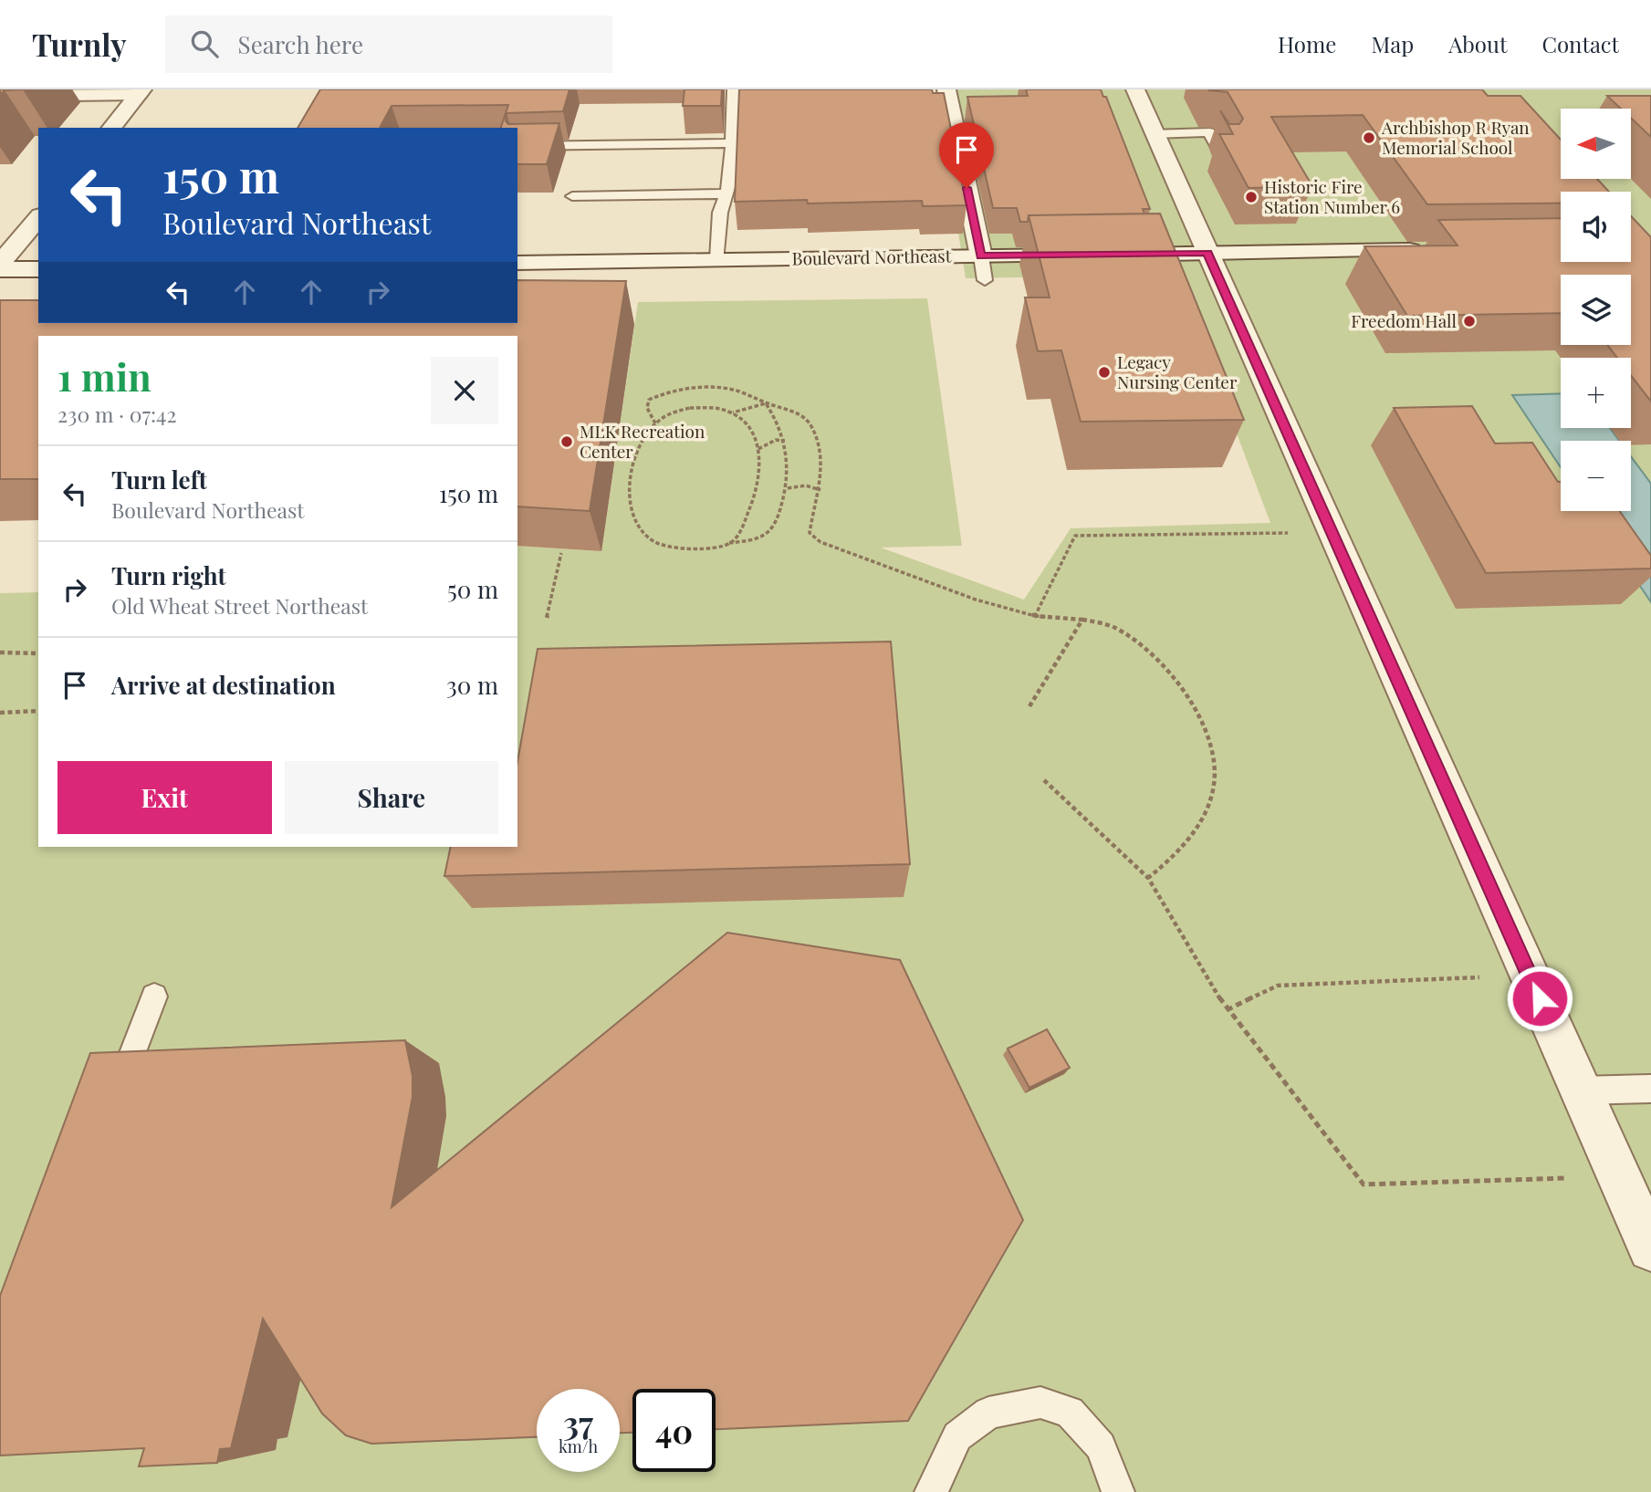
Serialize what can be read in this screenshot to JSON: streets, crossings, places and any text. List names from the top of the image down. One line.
{"streets":{"street":["Boulevard Northeast"]},"places":["Archbishop R Ryan Memorial School","Historic Fire Station Number 6","Freedom Hall","Legacy Nursing Center","MLK Recreation Center"],"north":"left","page":{"header":"Turnly","search":"Search here","nav":["Home","Map","About","Contact"],"map_buttons":["+","−"],"turn":["150 m","Boulevard Northeast"],"heading":["1 min","230 m · 07:42"],"list":[{"name":"Turn left","note":"Boulevard Northeast","value":"150 m"},{"name":"Turn right","note":"Old Wheat Street Northeast","value":"50 m"},{"name":"Arrive at destination","value":"30 m"}],"buttons":["Exit","Share"],"speed":"37 km/h","limit":"40"}}
